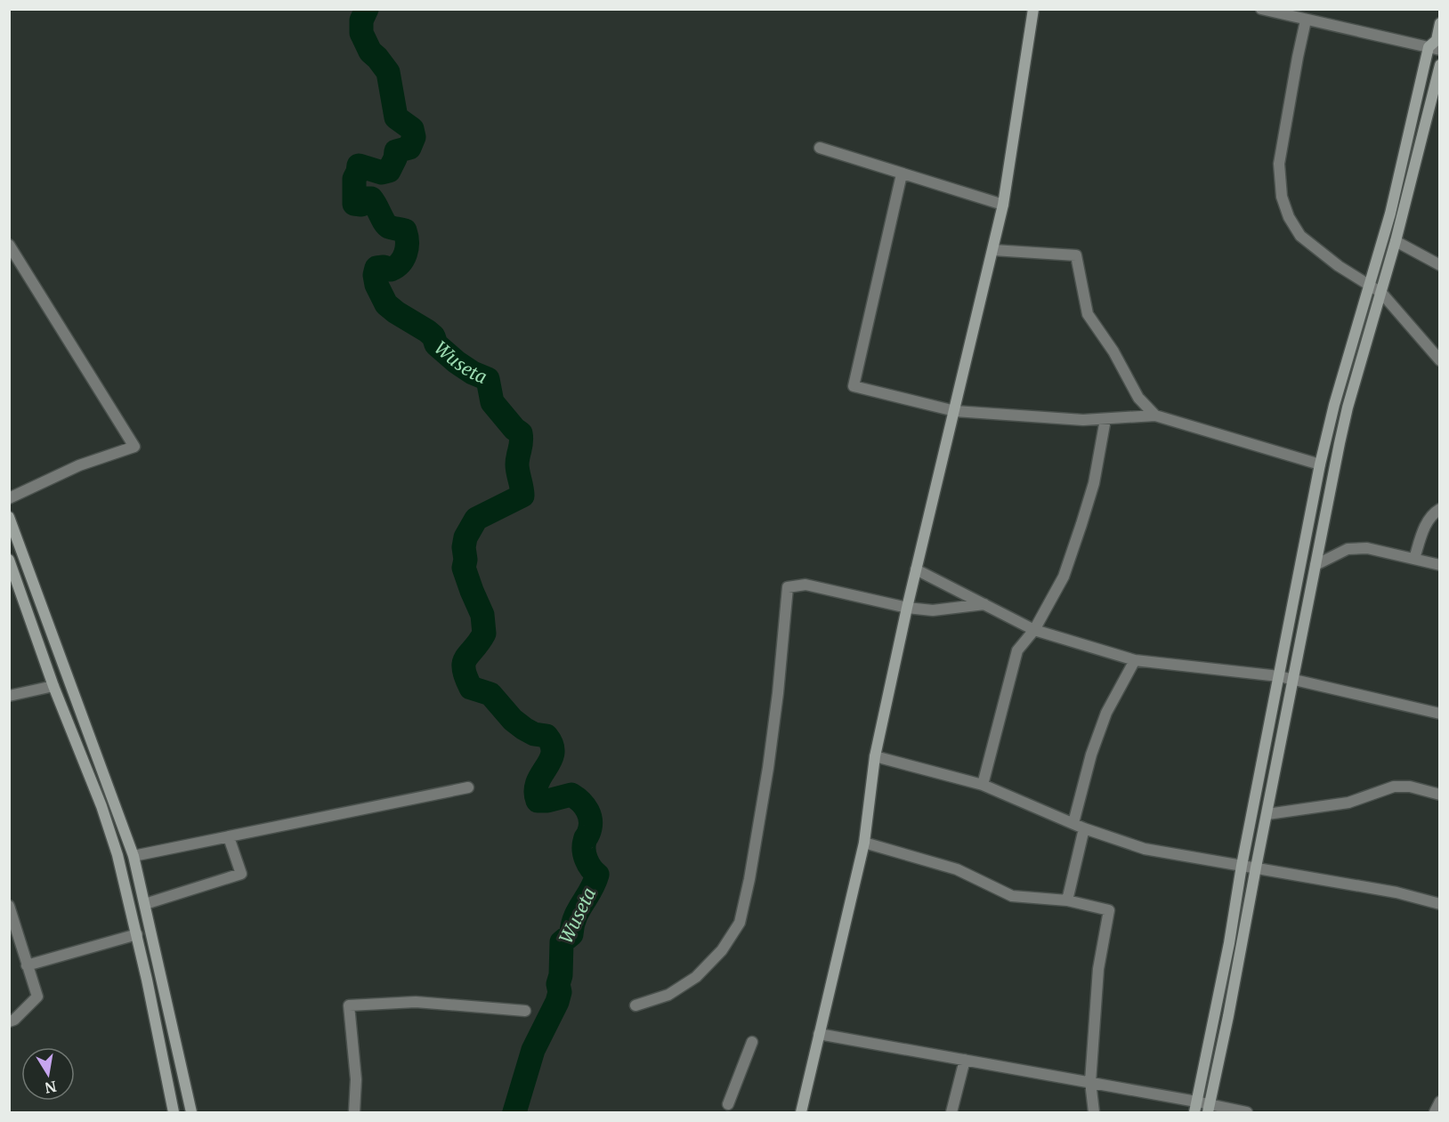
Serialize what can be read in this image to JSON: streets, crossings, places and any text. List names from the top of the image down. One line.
{"water":["Wuseta"],"north":"bottom"}
